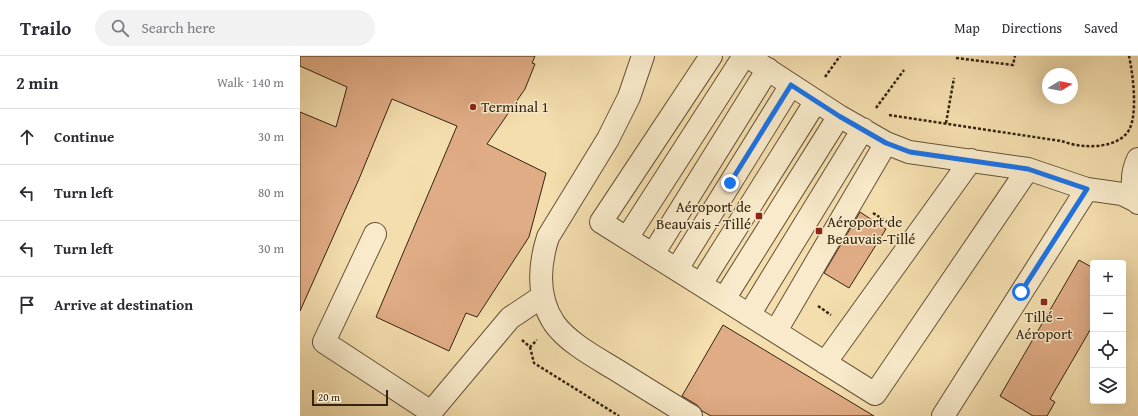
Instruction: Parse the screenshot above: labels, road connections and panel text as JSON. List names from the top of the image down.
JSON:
{
  "places": {
    "other": ["Terminal 1"],
    "transit": ["Aéroport de Beauvais - Tillé", "Aéroport de Beauvais-Tillé", "Tillé – Aéroport"]
  },
  "scale_bar": "20 m",
  "north": "right",
  "page": {
    "header": "Trailo",
    "search": "Search here",
    "nav": ["Map", "Directions", "Saved"],
    "heading": ["2 min", "Walk · 140 m"],
    "list": [
      ["Continue", "30 m"],
      ["Turn left", "80 m"],
      ["Turn left", "30 m"],
      "Arrive at destination"
    ],
    "map_buttons": ["+", "−"],
    "scale": "20 m"
  }
}
